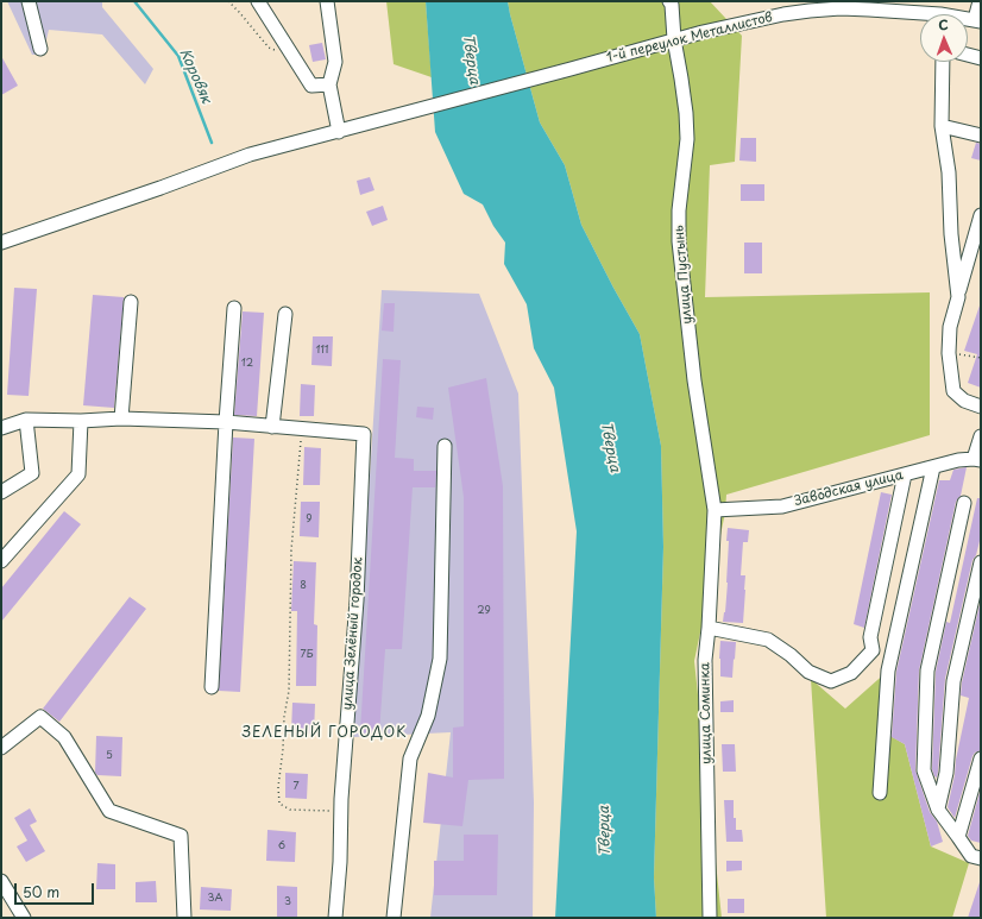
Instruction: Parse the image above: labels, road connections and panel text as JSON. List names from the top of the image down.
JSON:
{
  "streets": {
    "street": [
      "1-й переулок Металлистов",
      "улица Пустынь",
      "Заводская улица",
      "улица Зелёный городок",
      "улица Соминка"
    ]
  },
  "crossings": [
    ["1-й переулок Металлистов", "улица Пустынь"],
    ["улица Пустынь", "Заводская улица"],
    ["улица Пустынь", "улица Соминка"],
    ["Заводская улица", "улица Соминка"]
  ],
  "districts": ["ЗЕЛЕНЫЙ ГОРОДОК"],
  "water": ["Тверца", "Коровяк"],
  "house_numbers": [
    "111",
    "12",
    "9",
    "8",
    "29",
    "7Б",
    "5",
    "7",
    "6",
    "3А",
    "3"
  ],
  "scale_bar": "50 m",
  "north": "top"
}
